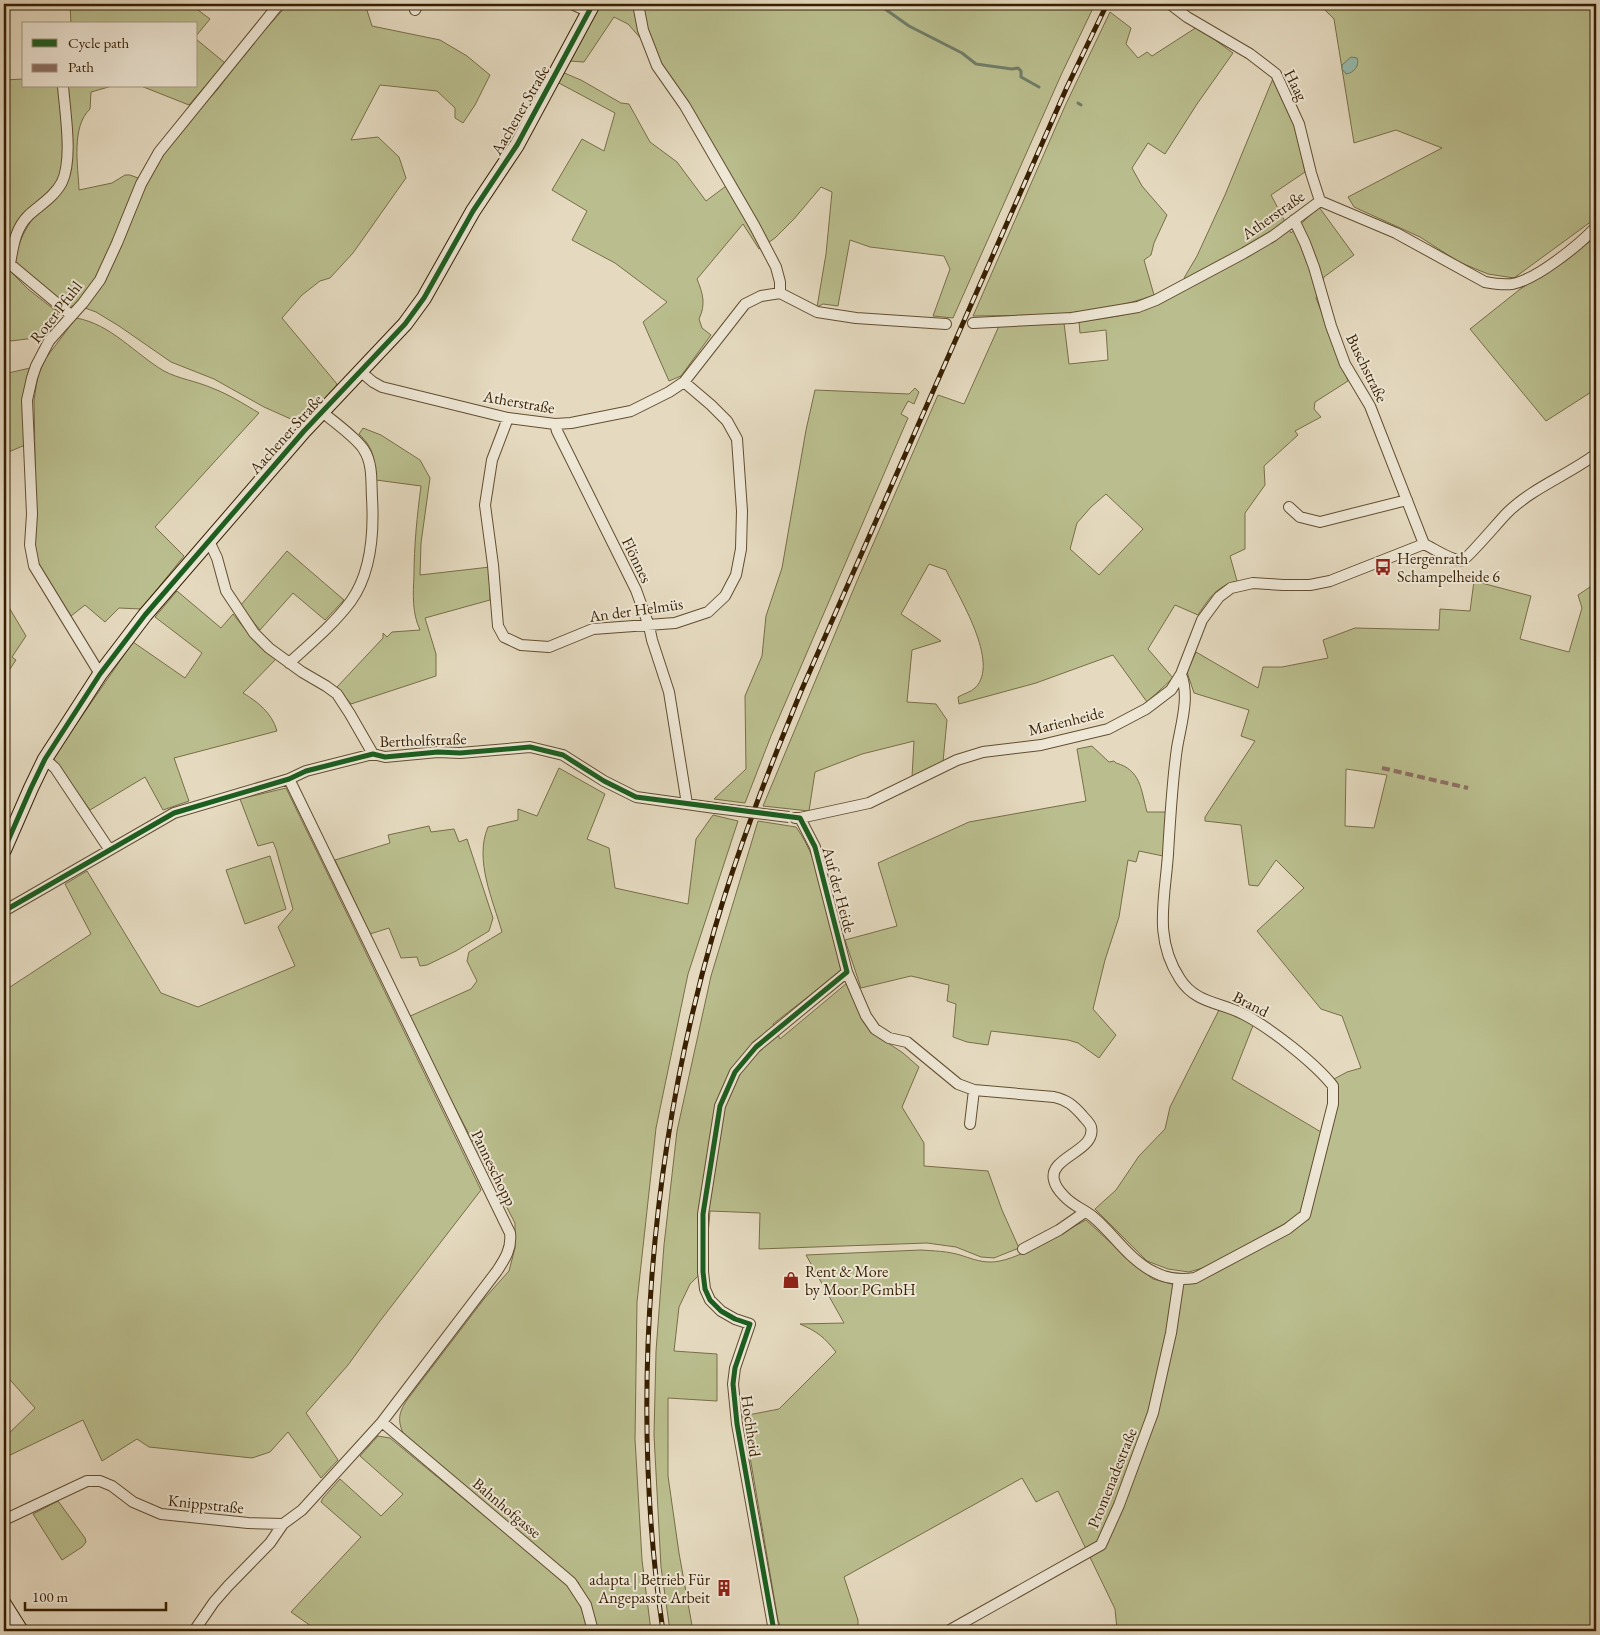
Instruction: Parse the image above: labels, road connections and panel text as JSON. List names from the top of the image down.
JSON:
{
  "streets": {
    "street": [
      "Haag",
      "Aachener Straße",
      "Atherstraße",
      "Roter Pfuhl",
      "Buschstraße",
      "Flönnes",
      "An der Helmüs",
      "Marienheide",
      "Bertholfstraße",
      "Auf der Heide",
      "Brand",
      "Panneschopp",
      "Hochheid",
      "Promenadestraße",
      "Knippstraße",
      "Bahnhofgasse"
    ]
  },
  "crossings": [
    ["Haag", "Atherstraße"],
    ["Aachener Straße", "Atherstraße"],
    ["Aachener Straße", "Roter Pfuhl"],
    ["Atherstraße", "Buschstraße"],
    ["Atherstraße", "Flönnes"],
    ["Atherstraße", "An der Helmüs"],
    ["Buschstraße", "Marienheide"],
    ["Flönnes", "An der Helmüs"],
    ["Flönnes", "Bertholfstraße"],
    ["Marienheide", "Bertholfstraße"],
    ["Marienheide", "Auf der Heide"],
    ["Marienheide", "Brand"],
    ["Bertholfstraße", "Panneschopp"],
    ["Auf der Heide", "Brand"],
    ["Auf der Heide", "Hochheid"],
    ["Auf der Heide", "Promenadestraße"],
    ["Brand", "Promenadestraße"],
    ["Panneschopp", "Knippstraße"],
    ["Panneschopp", "Bahnhofgasse"]
  ],
  "places": {
    "bus stop": ["Hergenrath Schampelheide 6"],
    "shop": ["Rent & More by Moor PGmbH"],
    "building": ["adapta | Betrieb Für Angepasste Arbeit"]
  },
  "legend": ["Cycle path", "Path"],
  "scale_bar": "100 m"
}
